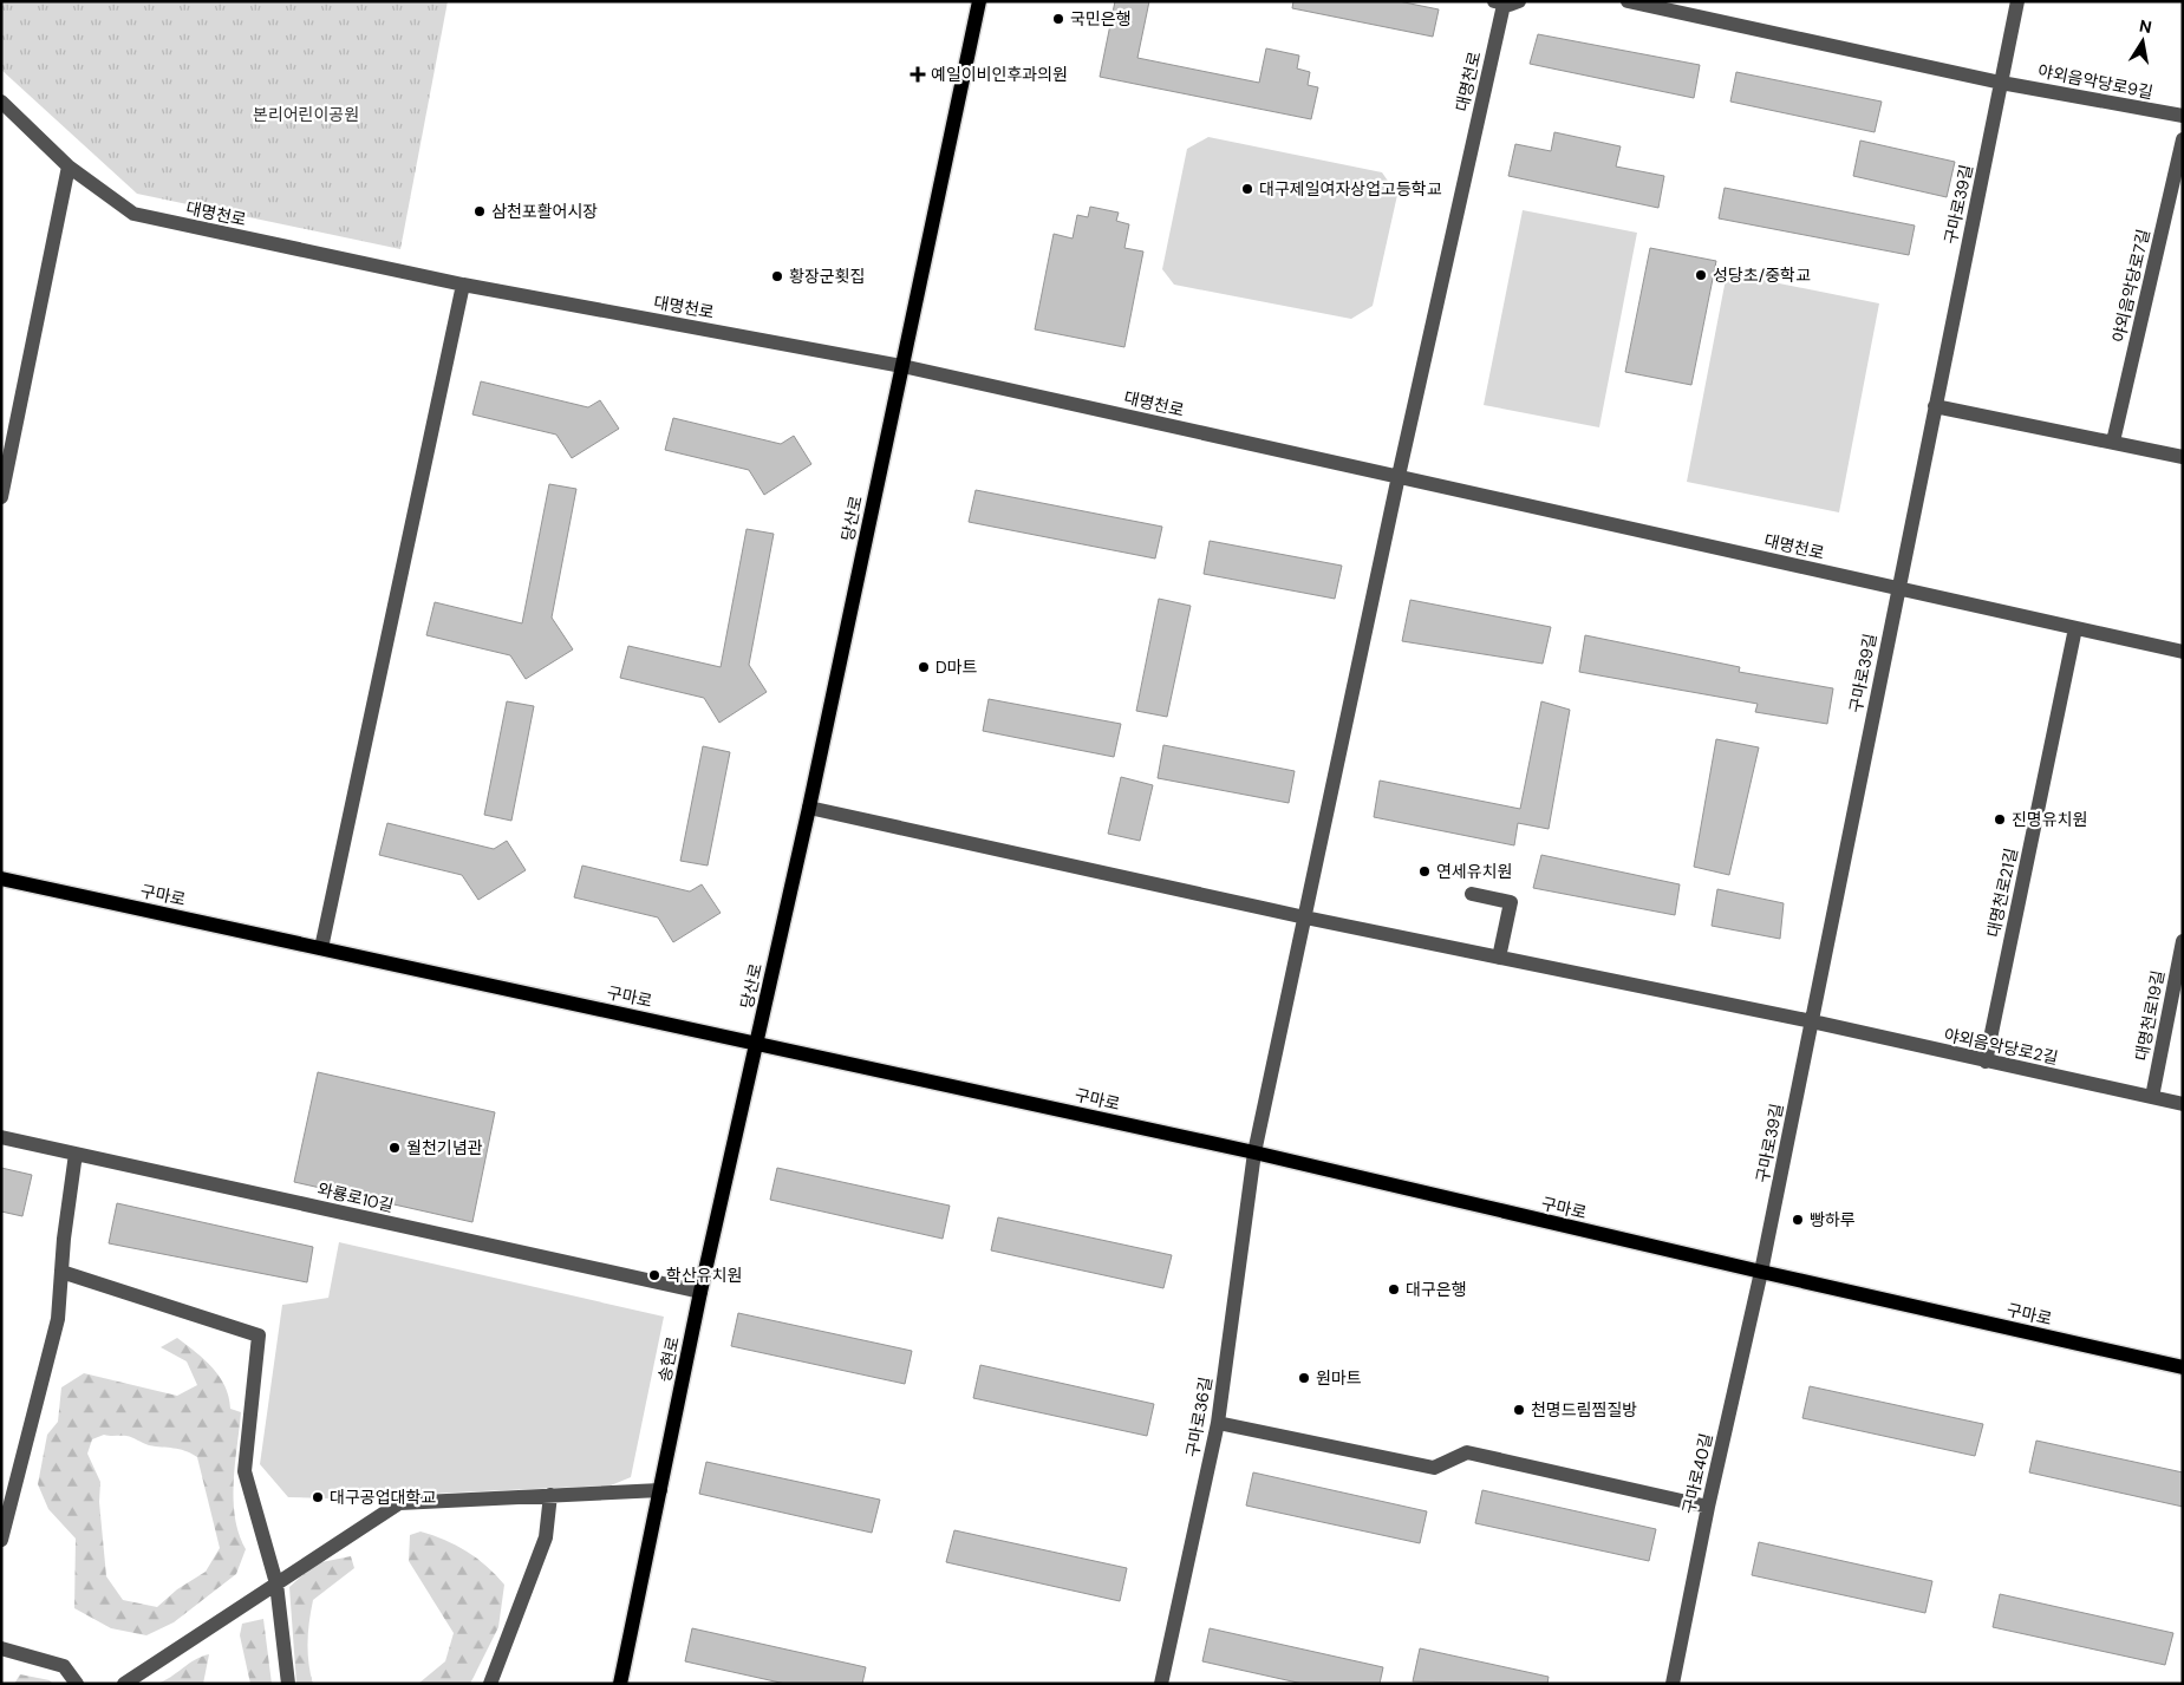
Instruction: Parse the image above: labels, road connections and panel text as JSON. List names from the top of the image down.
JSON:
{
  "streets": {
    "main road": ["당산로", "구마로", "송현로"],
    "street": [
      "대명천로",
      "야외음악당로9길",
      "구마로39길",
      "야외음악당로7길",
      "대명천로21길",
      "대명천로19길",
      "야외음악당로2길",
      "와룡로10길",
      "구마로36길",
      "구마로40길"
    ]
  },
  "crossings": [
    ["대명천로", "구마로39길"],
    ["대명천로", "당산로"],
    ["대명천로", "대명천로21길"],
    ["대명천로", "구마로36길"],
    ["야외음악당로9길", "구마로39길"],
    ["구마로39길", "구마로"],
    ["구마로39길", "야외음악당로2길"],
    ["구마로39길", "구마로40길"],
    ["당산로", "구마로"],
    ["당산로", "야외음악당로2길"],
    ["당산로", "송현로"],
    ["대명천로21길", "야외음악당로2길"],
    ["구마로", "송현로"],
    ["구마로", "구마로36길"],
    ["구마로", "구마로40길"],
    ["대명천로19길", "야외음악당로2길"],
    ["야외음악당로2길", "구마로36길"],
    ["와룡로10길", "송현로"]
  ],
  "parks": ["본리어린이공원"],
  "places": {
    "other": [
      "국민은행",
      "대구제일여자상업고등학교",
      "삼천포활어시장",
      "성당초/중학교",
      "황장군횟집",
      "D마트",
      "진명유치원",
      "연세유치원",
      "월천기념관",
      "빵하루",
      "학산유치원",
      "대구은행",
      "원마트",
      "천명드림찜질방",
      "대구공업대학교"
    ],
    "health": ["예일이비인후과의원"]
  },
  "north": "top"
}
